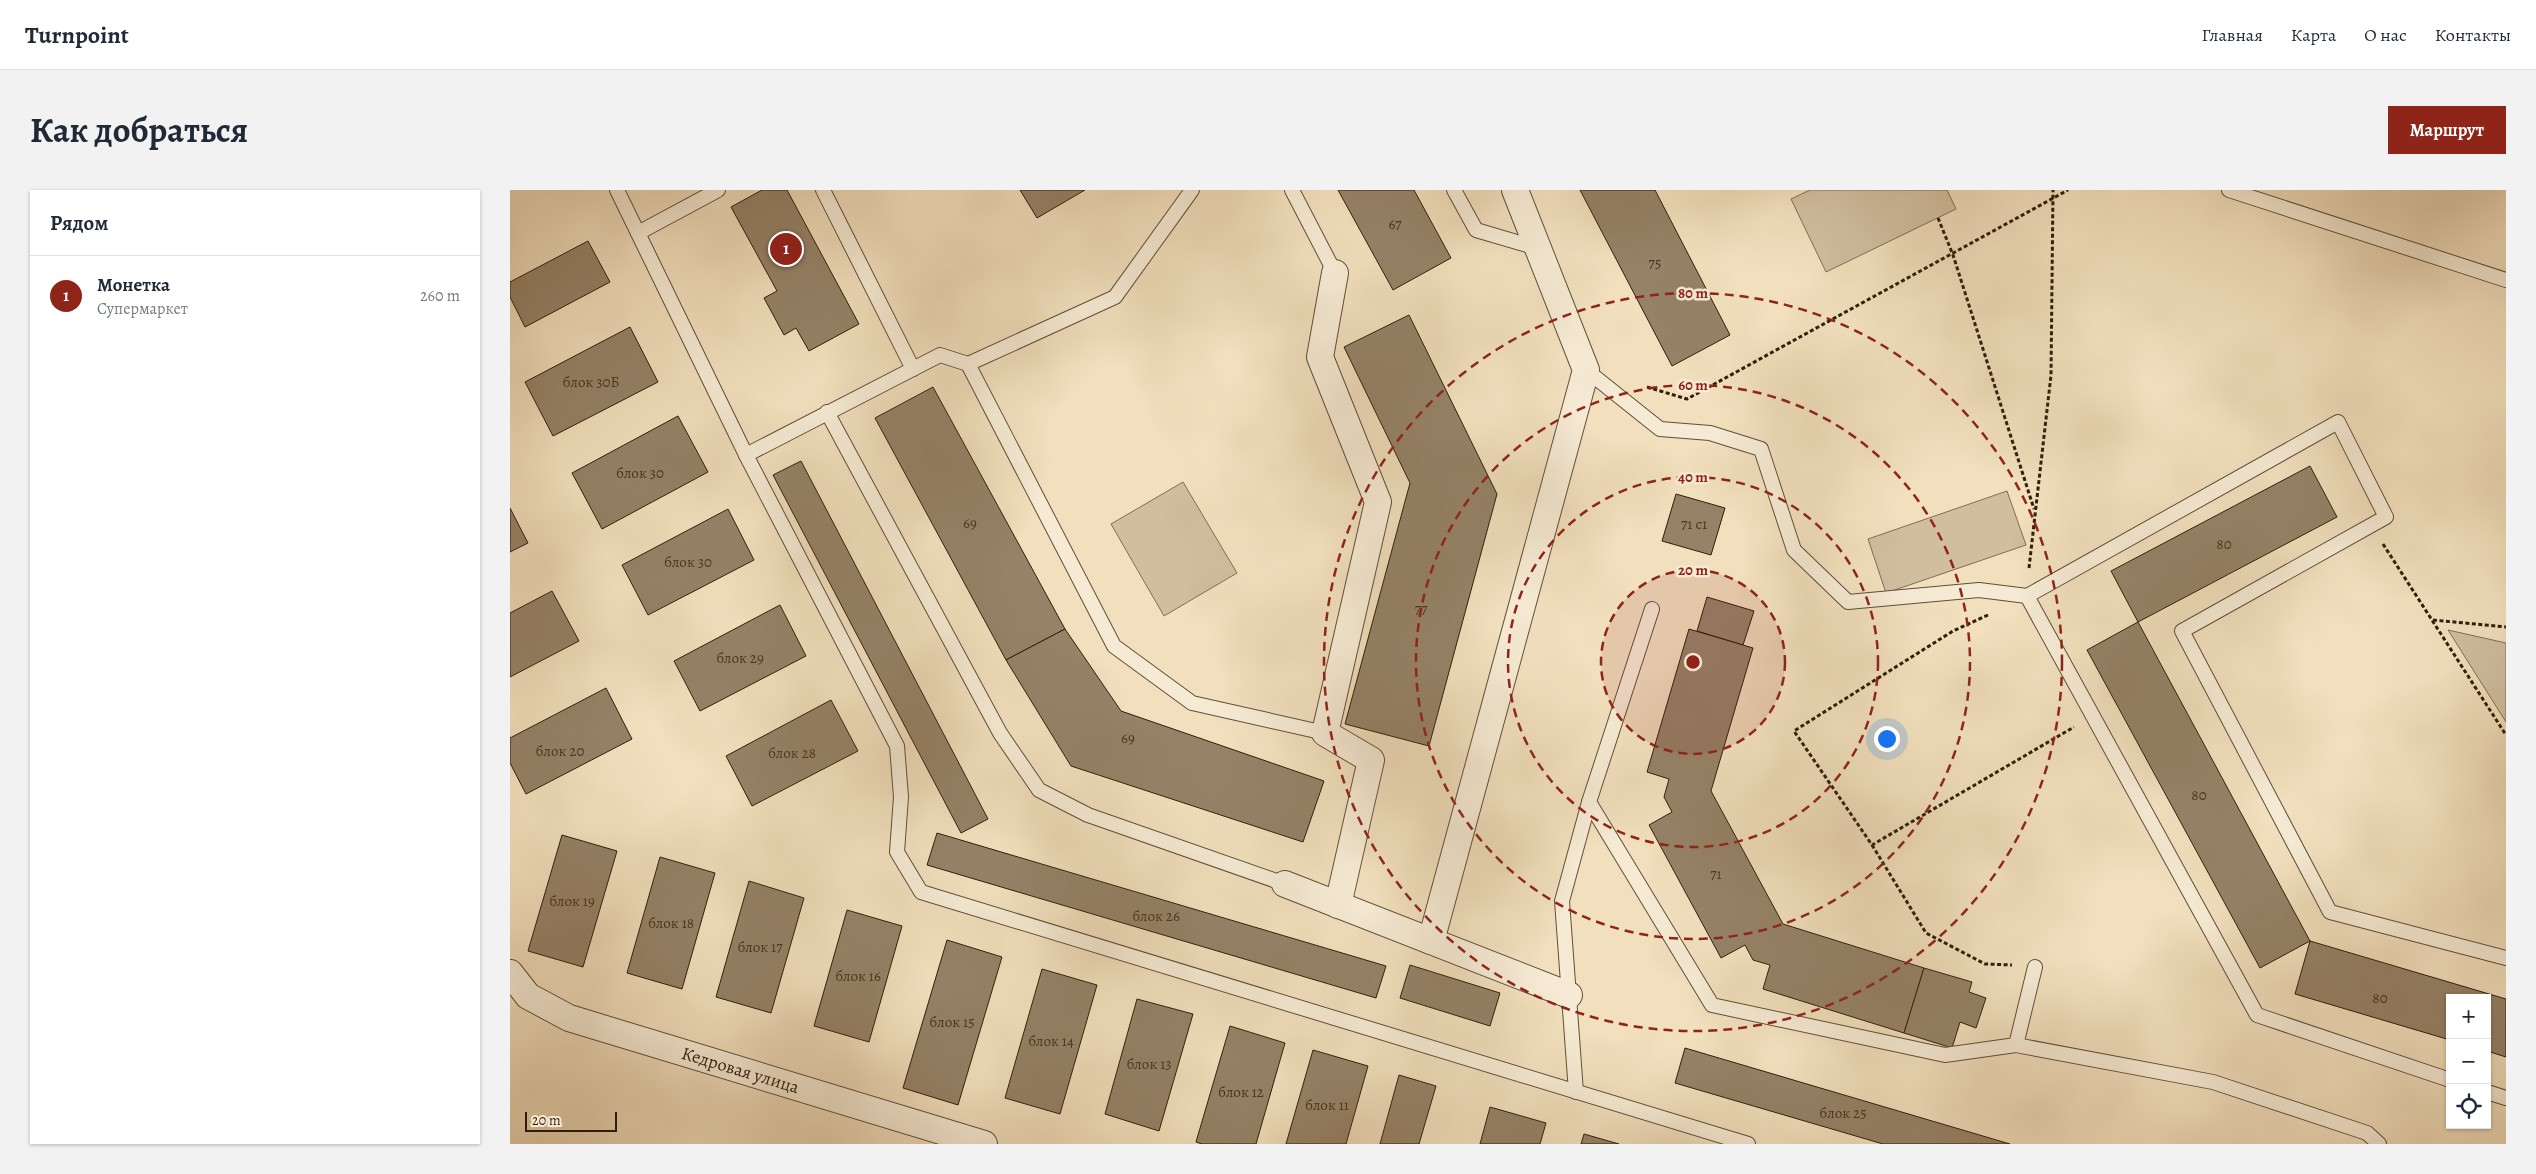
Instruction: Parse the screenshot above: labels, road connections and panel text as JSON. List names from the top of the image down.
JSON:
{
  "streets": {
    "street": ["Кедровая улица"]
  },
  "house_numbers": [
    "67",
    "75",
    "блок 30Б",
    "блок 30",
    "69",
    "71 с1",
    "80",
    "блок 30",
    "77",
    "блок 29",
    "69",
    "блок 20",
    "блок 28",
    "80",
    "71",
    "блок 19",
    "блок 26",
    "блок 18",
    "блок 17",
    "блок 16",
    "80",
    "блок 15",
    "блок 14",
    "блок 13",
    "блок 12",
    "блок 11",
    "блок 25"
  ],
  "scale_bar": "20 m",
  "page": {
    "header": "Turnpoint",
    "nav": [
      "Главная",
      "Карта",
      "О нас",
      "Контакты"
    ],
    "title": "Как добраться",
    "buttons": "Маршрут",
    "heading": "Рядом",
    "pins": "1",
    "list": [
      {
        "mark": "1",
        "name": "Монетка",
        "note": "Супермаркет",
        "value": "260 m"
      }
    ],
    "map_buttons": ["+", "−"],
    "scale": "20 m"
  },
  "rings": [
    "80 m",
    "60 m",
    "40 m",
    "20 m"
  ]
}
